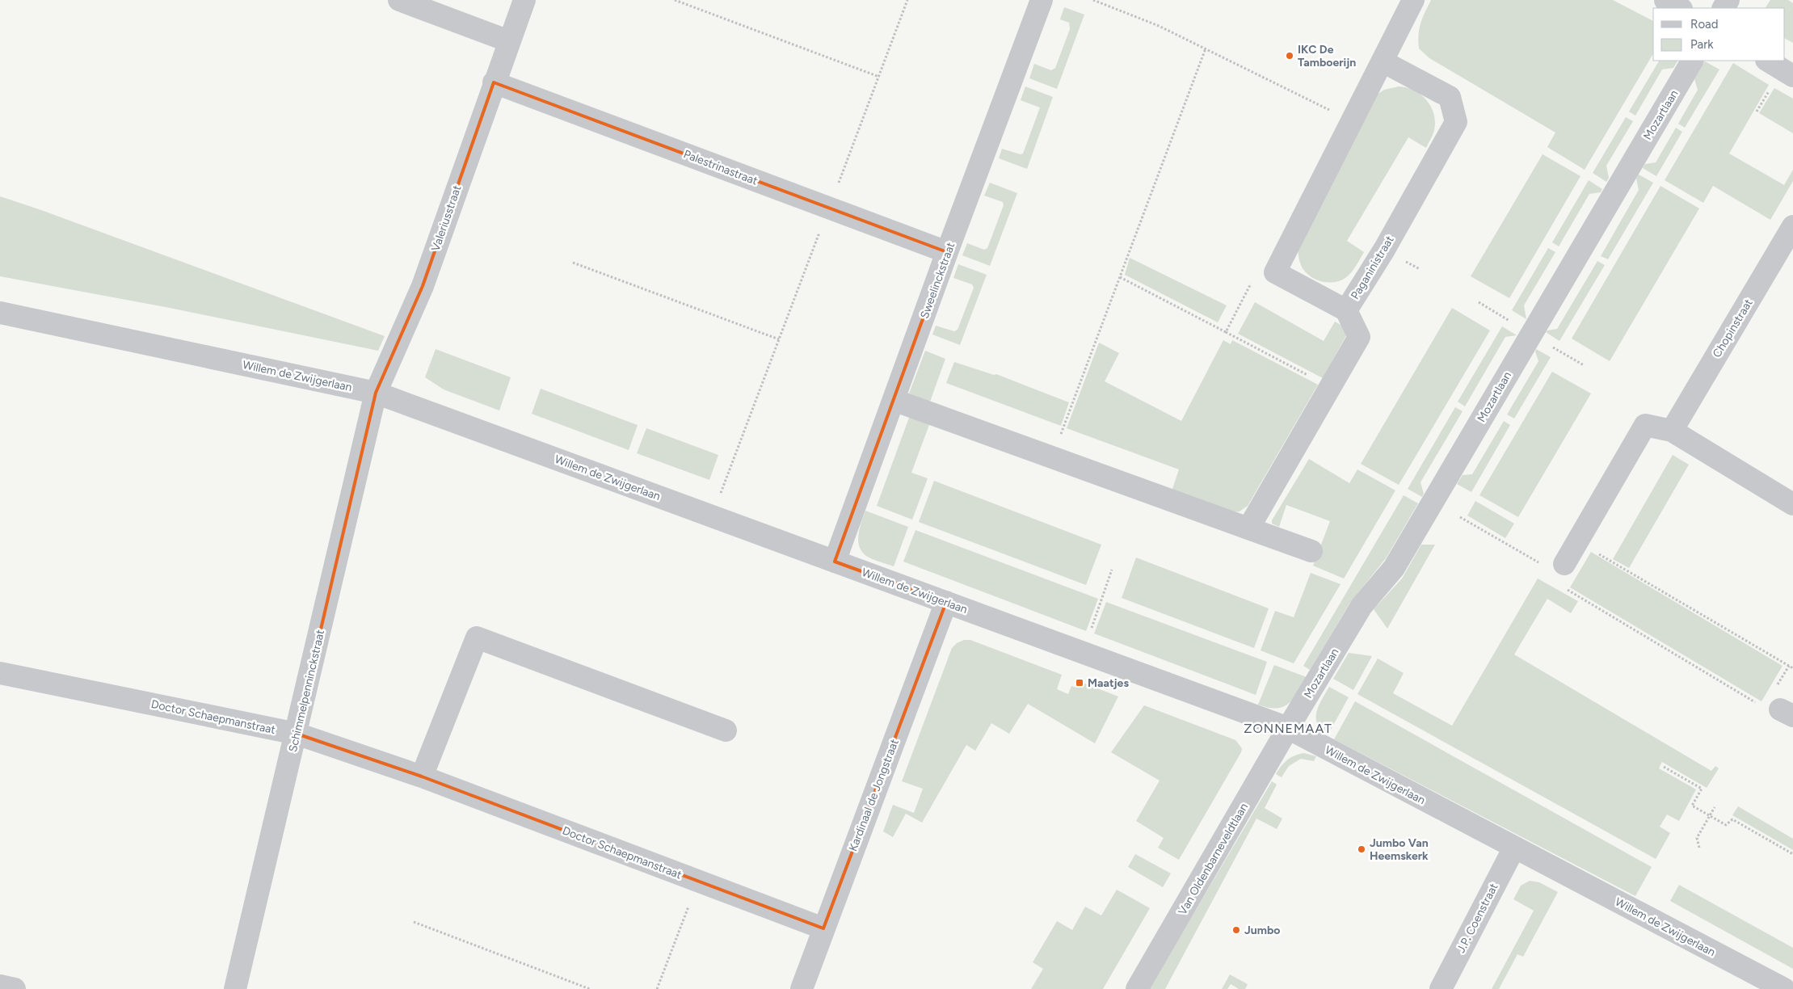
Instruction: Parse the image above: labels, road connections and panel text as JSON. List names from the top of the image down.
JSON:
{
  "streets": {
    "street": [
      "Mozartlaan",
      "Palestrinastraat",
      "Valeriusstraat",
      "Paganinistraat",
      "Sweelinckstraat",
      "Chopinstraat",
      "Willem de Zwijgerlaan",
      "Schimmelpenninckstraat",
      "Doctor Schaepmanstraat",
      "Kardinaal de Jongstraat",
      "Van Oldenbarneveldtlaan",
      "J.P. Coenstraat"
    ]
  },
  "crossings": [
    ["Mozartlaan", "Willem de Zwijgerlaan"],
    ["Mozartlaan", "Van Oldenbarneveldtlaan"],
    ["Palestrinastraat", "Valeriusstraat"],
    ["Palestrinastraat", "Sweelinckstraat"],
    ["Valeriusstraat", "Willem de Zwijgerlaan"],
    ["Valeriusstraat", "Schimmelpenninckstraat"],
    ["Sweelinckstraat", "Willem de Zwijgerlaan"],
    ["Willem de Zwijgerlaan", "Schimmelpenninckstraat"],
    ["Willem de Zwijgerlaan", "Kardinaal de Jongstraat"],
    ["Willem de Zwijgerlaan", "Van Oldenbarneveldtlaan"],
    ["Willem de Zwijgerlaan", "J.P. Coenstraat"],
    ["Schimmelpenninckstraat", "Doctor Schaepmanstraat"],
    ["Doctor Schaepmanstraat", "Kardinaal de Jongstraat"]
  ],
  "districts": ["ZONNEMAAT"],
  "places": {
    "other": ["IKC De Tamboerijn", "Jumbo Van Heemskerk", "Jumbo"],
    "transit": ["Maatjes"]
  },
  "legend": ["Road", "Park"]
}
